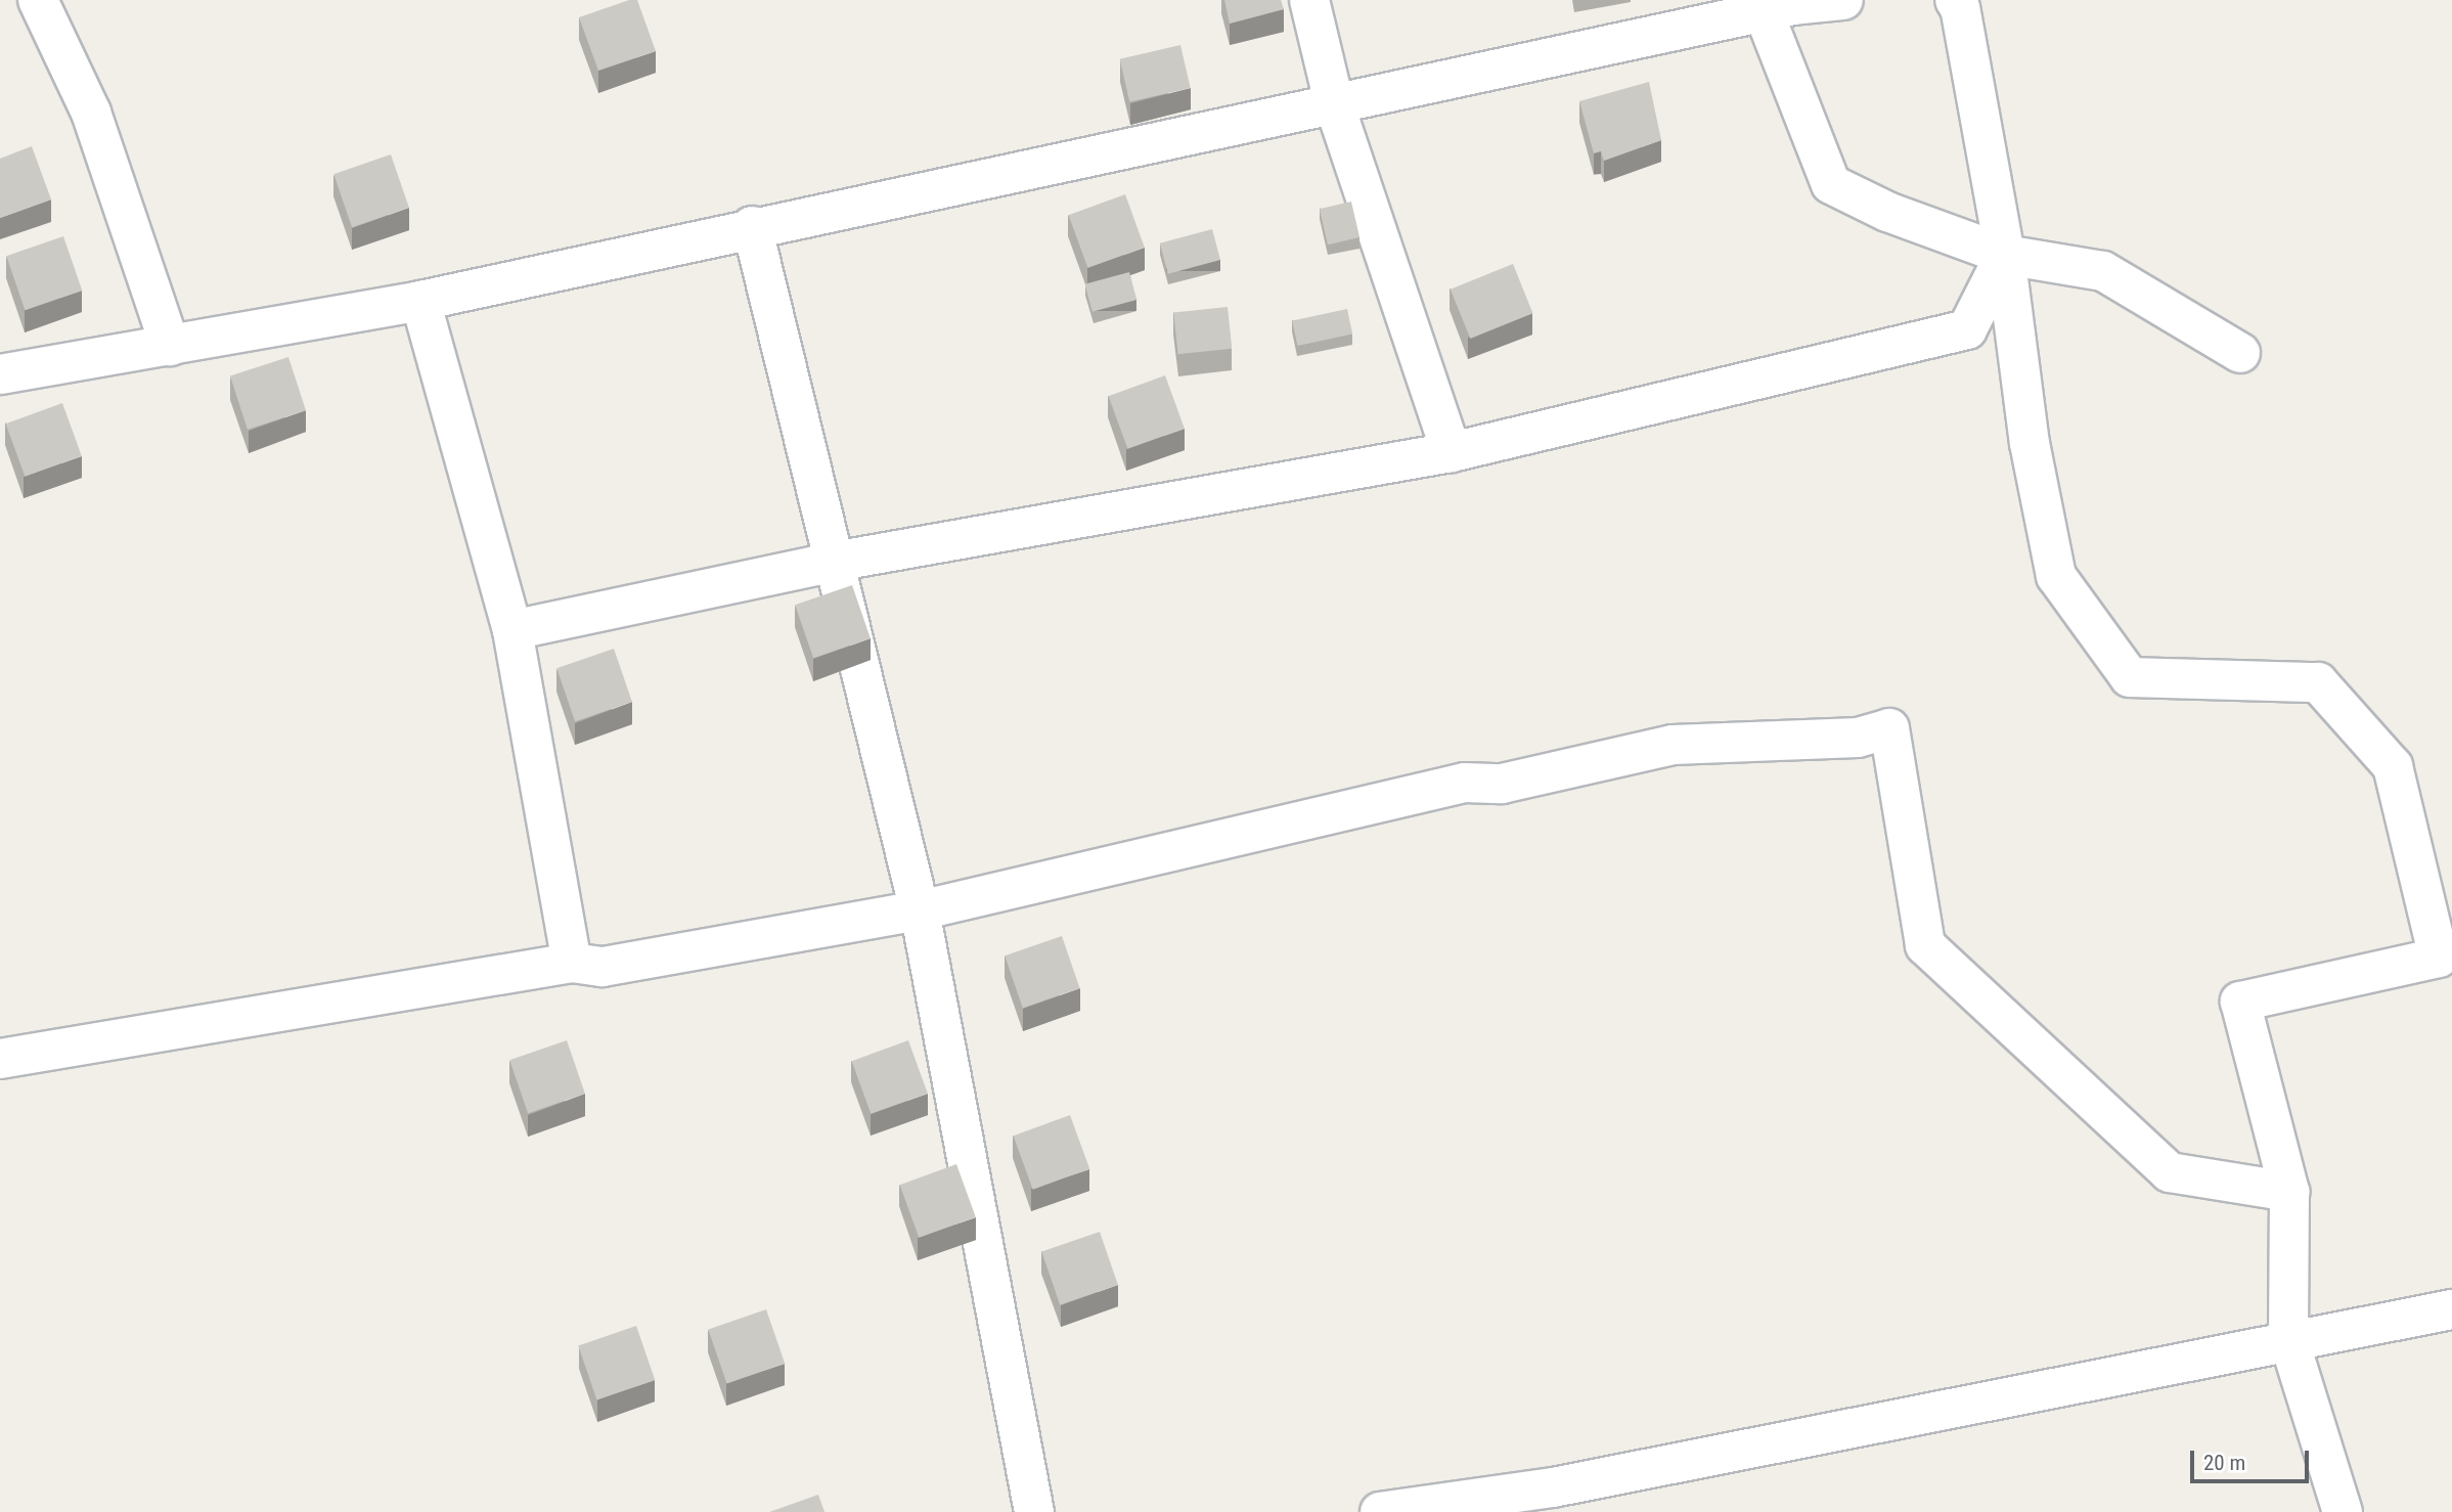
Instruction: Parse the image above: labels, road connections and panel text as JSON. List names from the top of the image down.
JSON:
{
  "scale_bar": "20 m"
}
